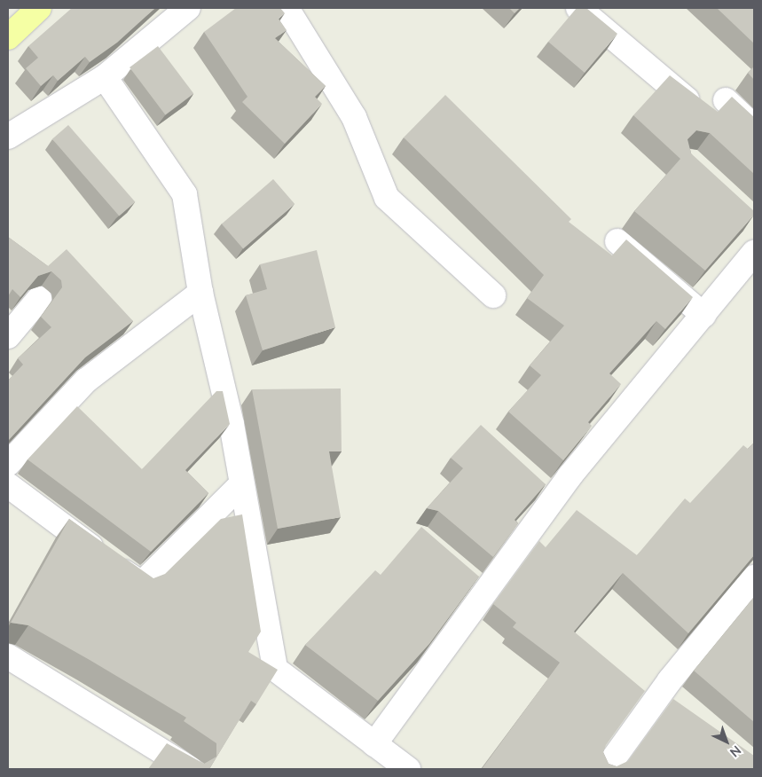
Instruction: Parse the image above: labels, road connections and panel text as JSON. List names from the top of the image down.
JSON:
{
  "north": "bottom right"
}
